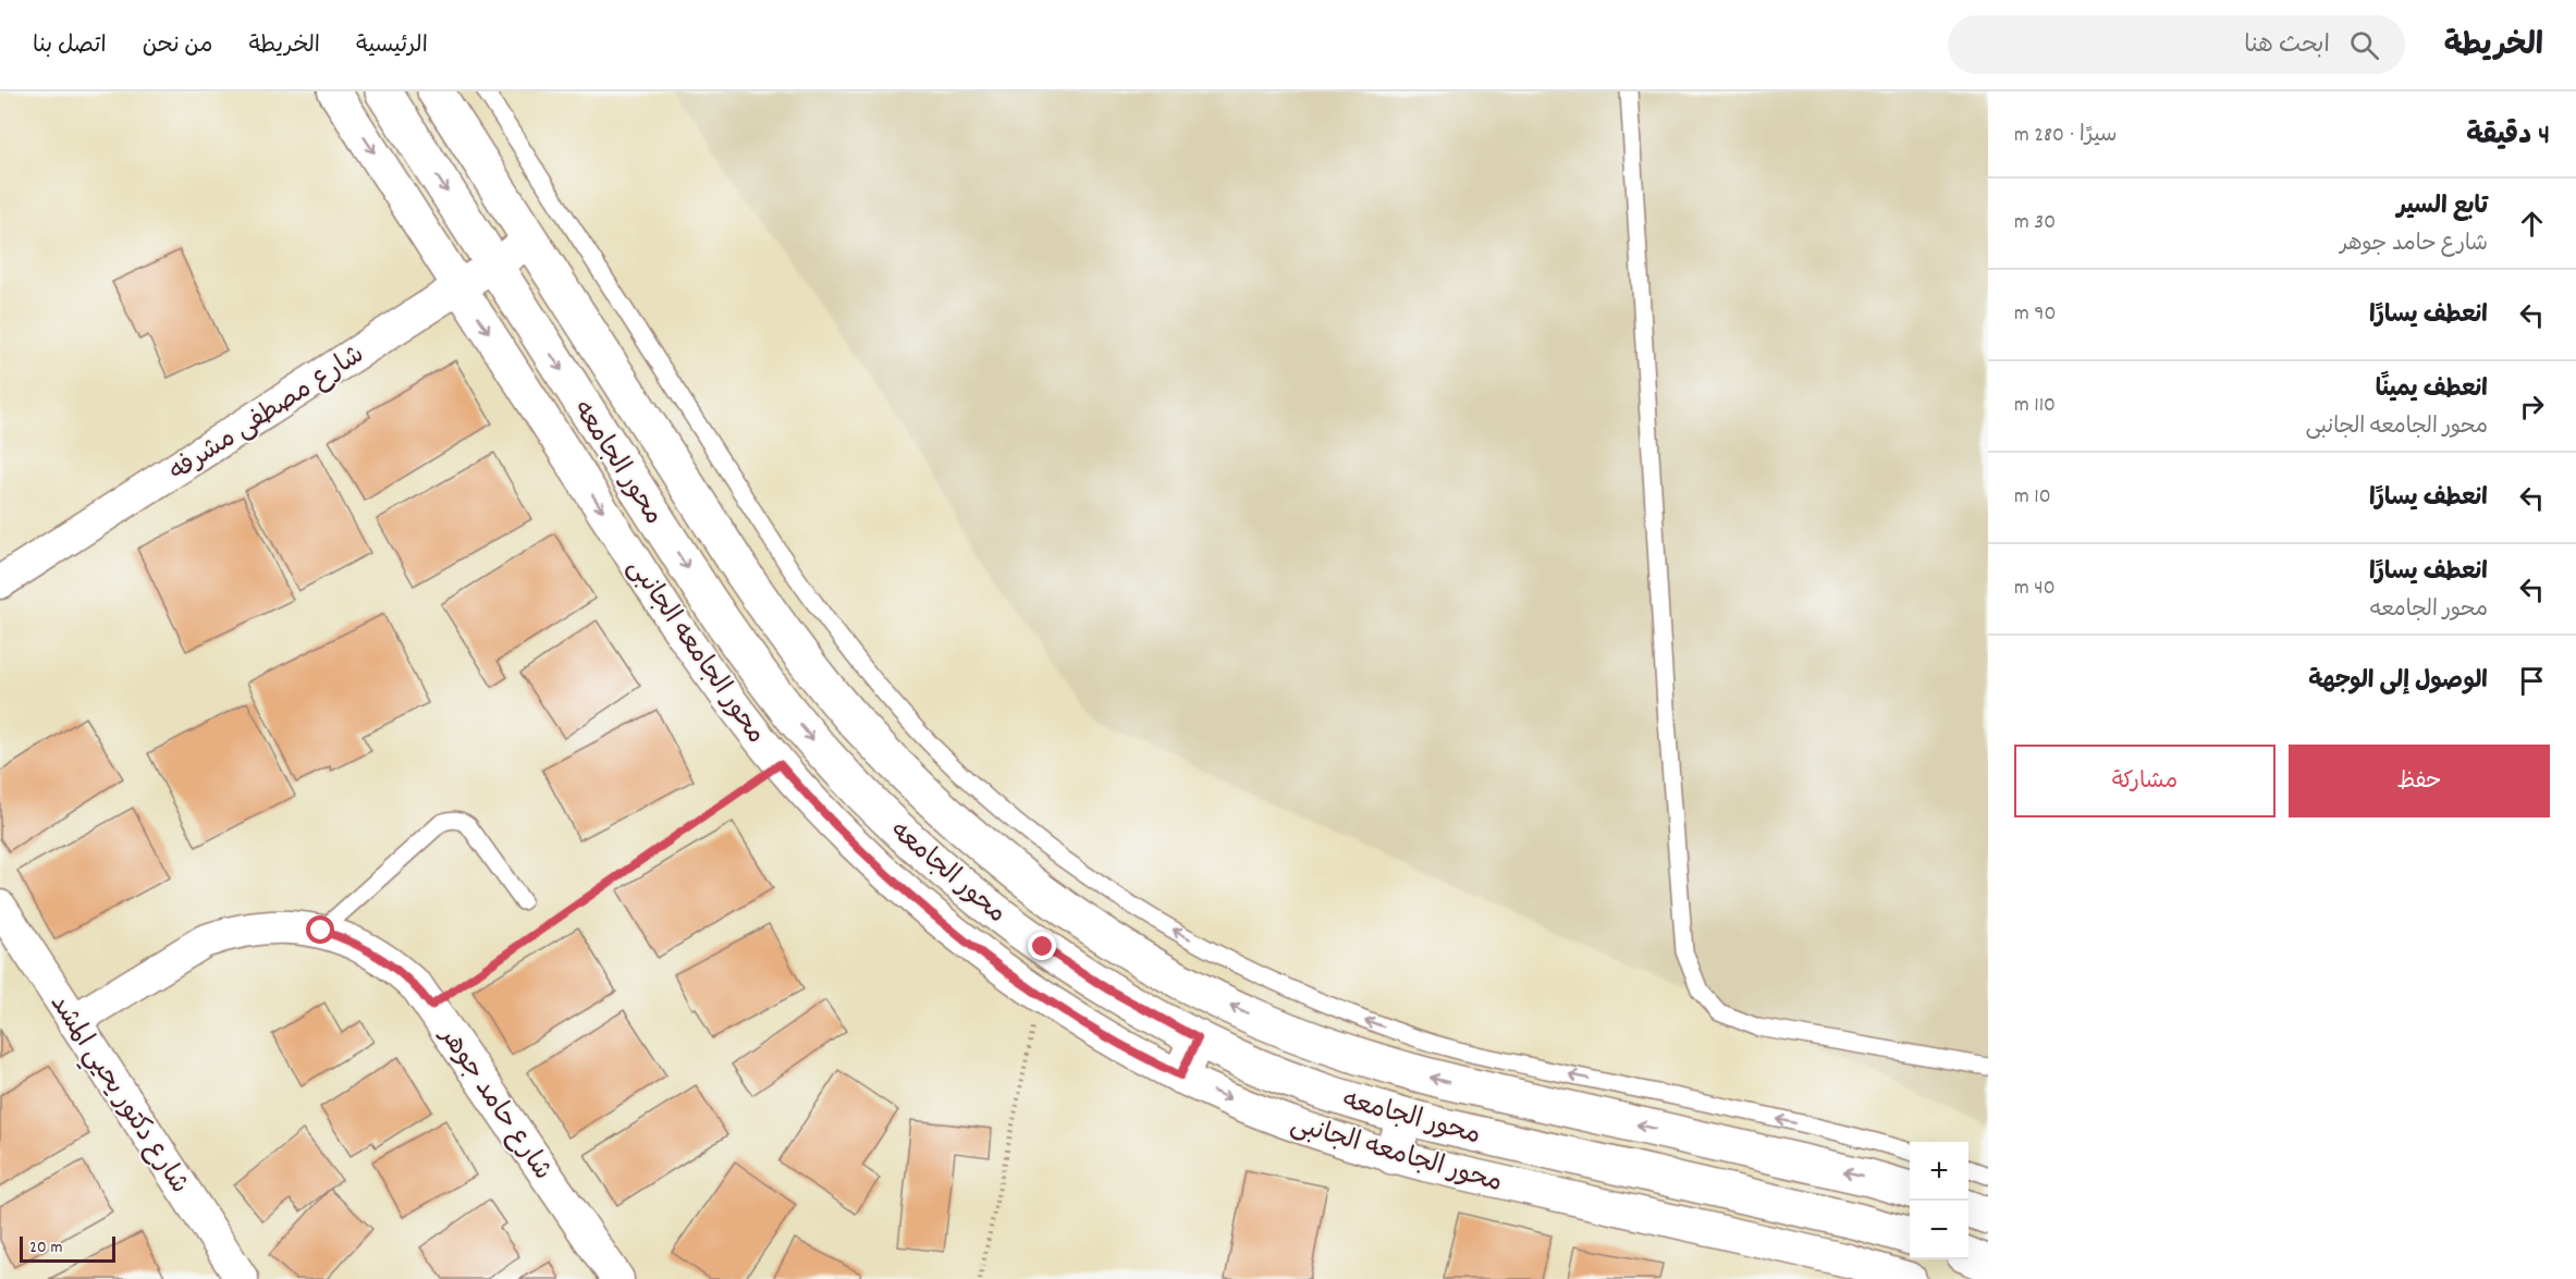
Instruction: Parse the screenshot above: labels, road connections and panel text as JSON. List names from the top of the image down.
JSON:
{
  "streets": {
    "street": [
      "شارع مصطفى مشرفه",
      "محور الجامعه",
      "محور الجامعه الجانبى",
      "شارع دكتور يحيي المشد",
      "شارع حامد جوهر"
    ]
  },
  "crossings": [
    ["شارع مصطفى مشرفه", "محور الجامعه"],
    ["شارع مصطفى مشرفه", "محور الجامعه الجانبى"],
    ["شارع دكتور يحيي المشد", "شارع حامد جوهر"]
  ],
  "one_way": ["محور الجامعه الجانبى"],
  "scale_bar": "20 m",
  "page": {
    "header": "الخريطة",
    "search": "ابحث هنا",
    "nav": [
      "الرئيسية",
      "الخريطة",
      "من نحن",
      "اتصل بنا"
    ],
    "heading": ["4 دقيقة", "سيرًا · 280 m"],
    "list": [
      ["تابع السير", "شارع حامد جوهر", "30 m"],
      ["انعطف يسارًا", "90 m"],
      ["انعطف يمينًا", "محور الجامعه الجانبى", "110 m"],
      ["انعطف يسارًا", "10 m"],
      ["انعطف يسارًا", "محور الجامعه", "40 m"],
      "الوصول إلى الوجهة"
    ],
    "buttons": ["حفظ", "مشاركة"],
    "map_buttons": ["+", "−"],
    "scale": "20 m"
  }
}
